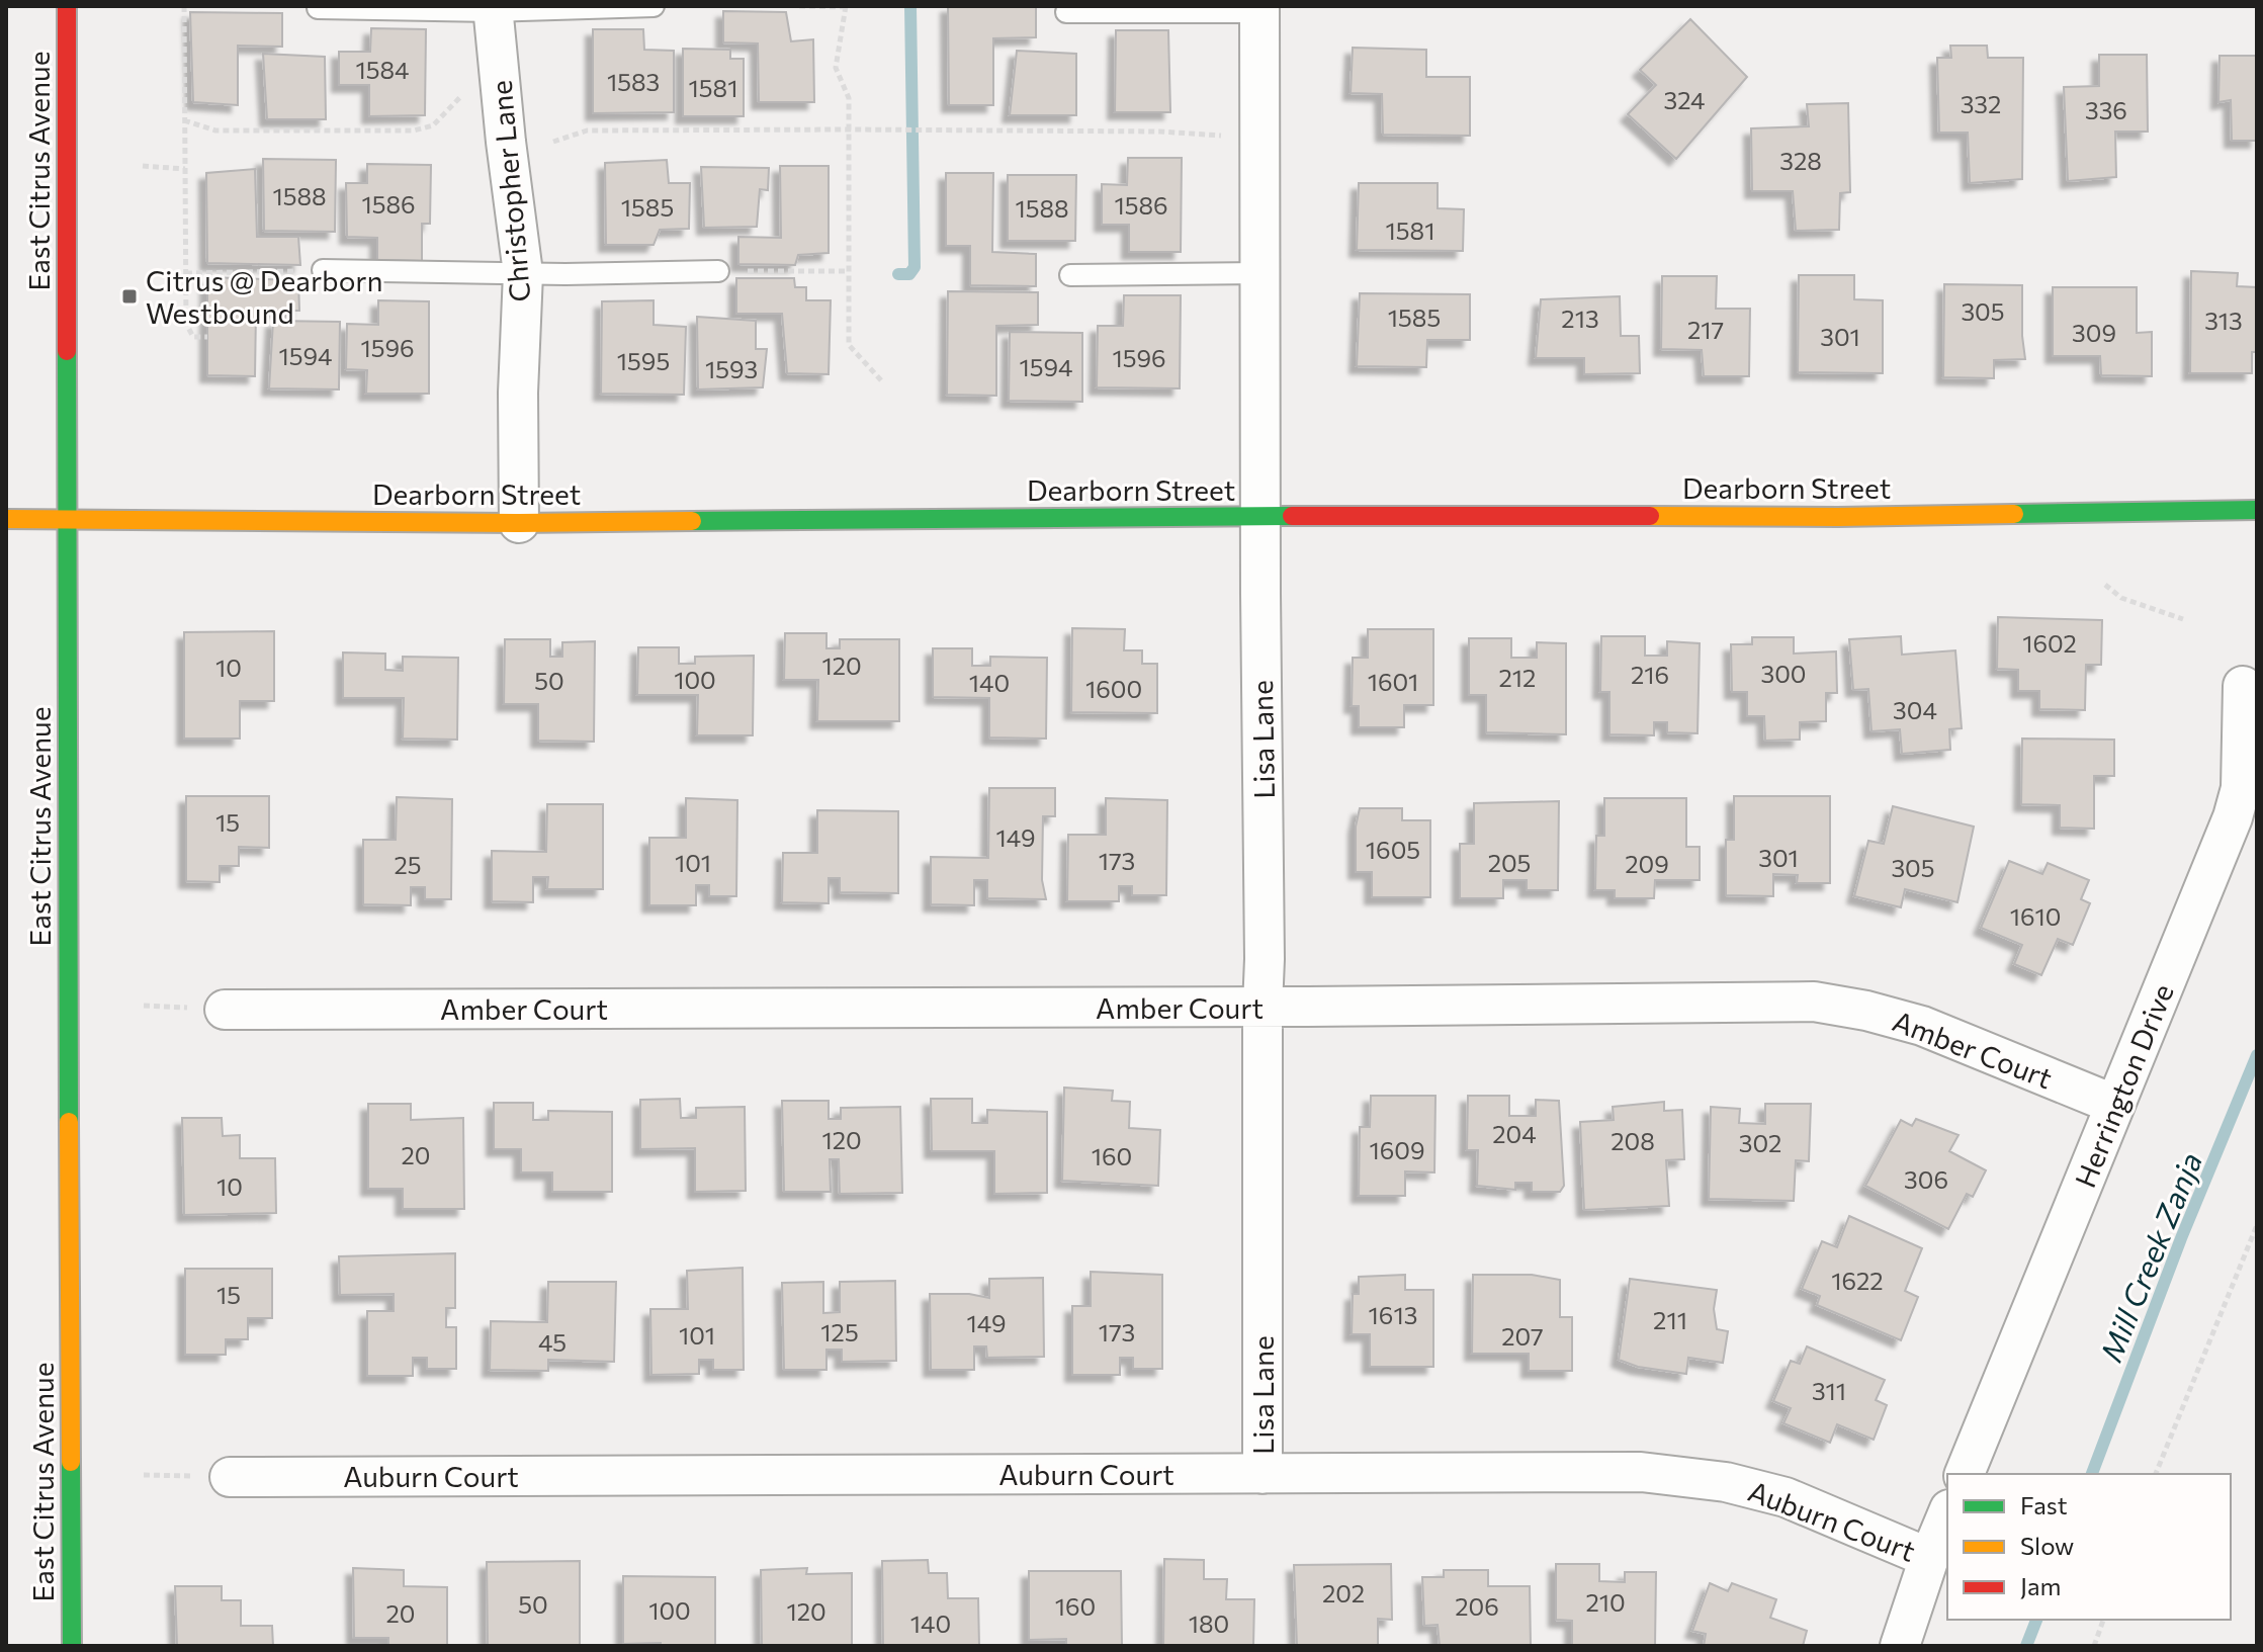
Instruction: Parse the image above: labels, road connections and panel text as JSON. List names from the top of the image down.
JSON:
{
  "streets": {
    "street": [
      "East Citrus Avenue",
      "Christopher Lane",
      "Dearborn Street",
      "Lisa Lane",
      "Amber Court",
      "Herrington Drive",
      "Auburn Court"
    ]
  },
  "crossings": [
    ["East Citrus Avenue", "Dearborn Street"],
    ["Christopher Lane", "Dearborn Street"],
    ["Dearborn Street", "Lisa Lane"],
    ["Lisa Lane", "Amber Court"],
    ["Lisa Lane", "Auburn Court"],
    ["Amber Court", "Herrington Drive"]
  ],
  "water": ["Mill Creek Zanja"],
  "places": {
    "transit": ["Citrus @ Dearborn Westbound"]
  },
  "house_numbers": [
    "1584",
    "1583",
    "1581",
    "324",
    "332",
    "336",
    "328",
    "1588",
    "1586",
    "1586",
    "1585",
    "1588",
    "1581",
    "305",
    "1585",
    "213",
    "313",
    "217",
    "309",
    "301",
    "1596",
    "1594",
    "1596",
    "1595",
    "1594",
    "1593",
    "1602",
    "120",
    "10",
    "300",
    "216",
    "212",
    "100",
    "50",
    "1601",
    "140",
    "1600",
    "304",
    "15",
    "149",
    "1605",
    "301",
    "173",
    "101",
    "205",
    "209",
    "25",
    "305",
    "1610",
    "204",
    "120",
    "208",
    "302",
    "1609",
    "20",
    "160",
    "306",
    "10",
    "1622",
    "15",
    "1613",
    "211",
    "149",
    "125",
    "173",
    "101",
    "207",
    "45",
    "311",
    "202",
    "210",
    "50",
    "160",
    "206",
    "100",
    "120",
    "20",
    "140",
    "180"
  ],
  "legend": ["Fast", "Slow", "Jam"]
}
